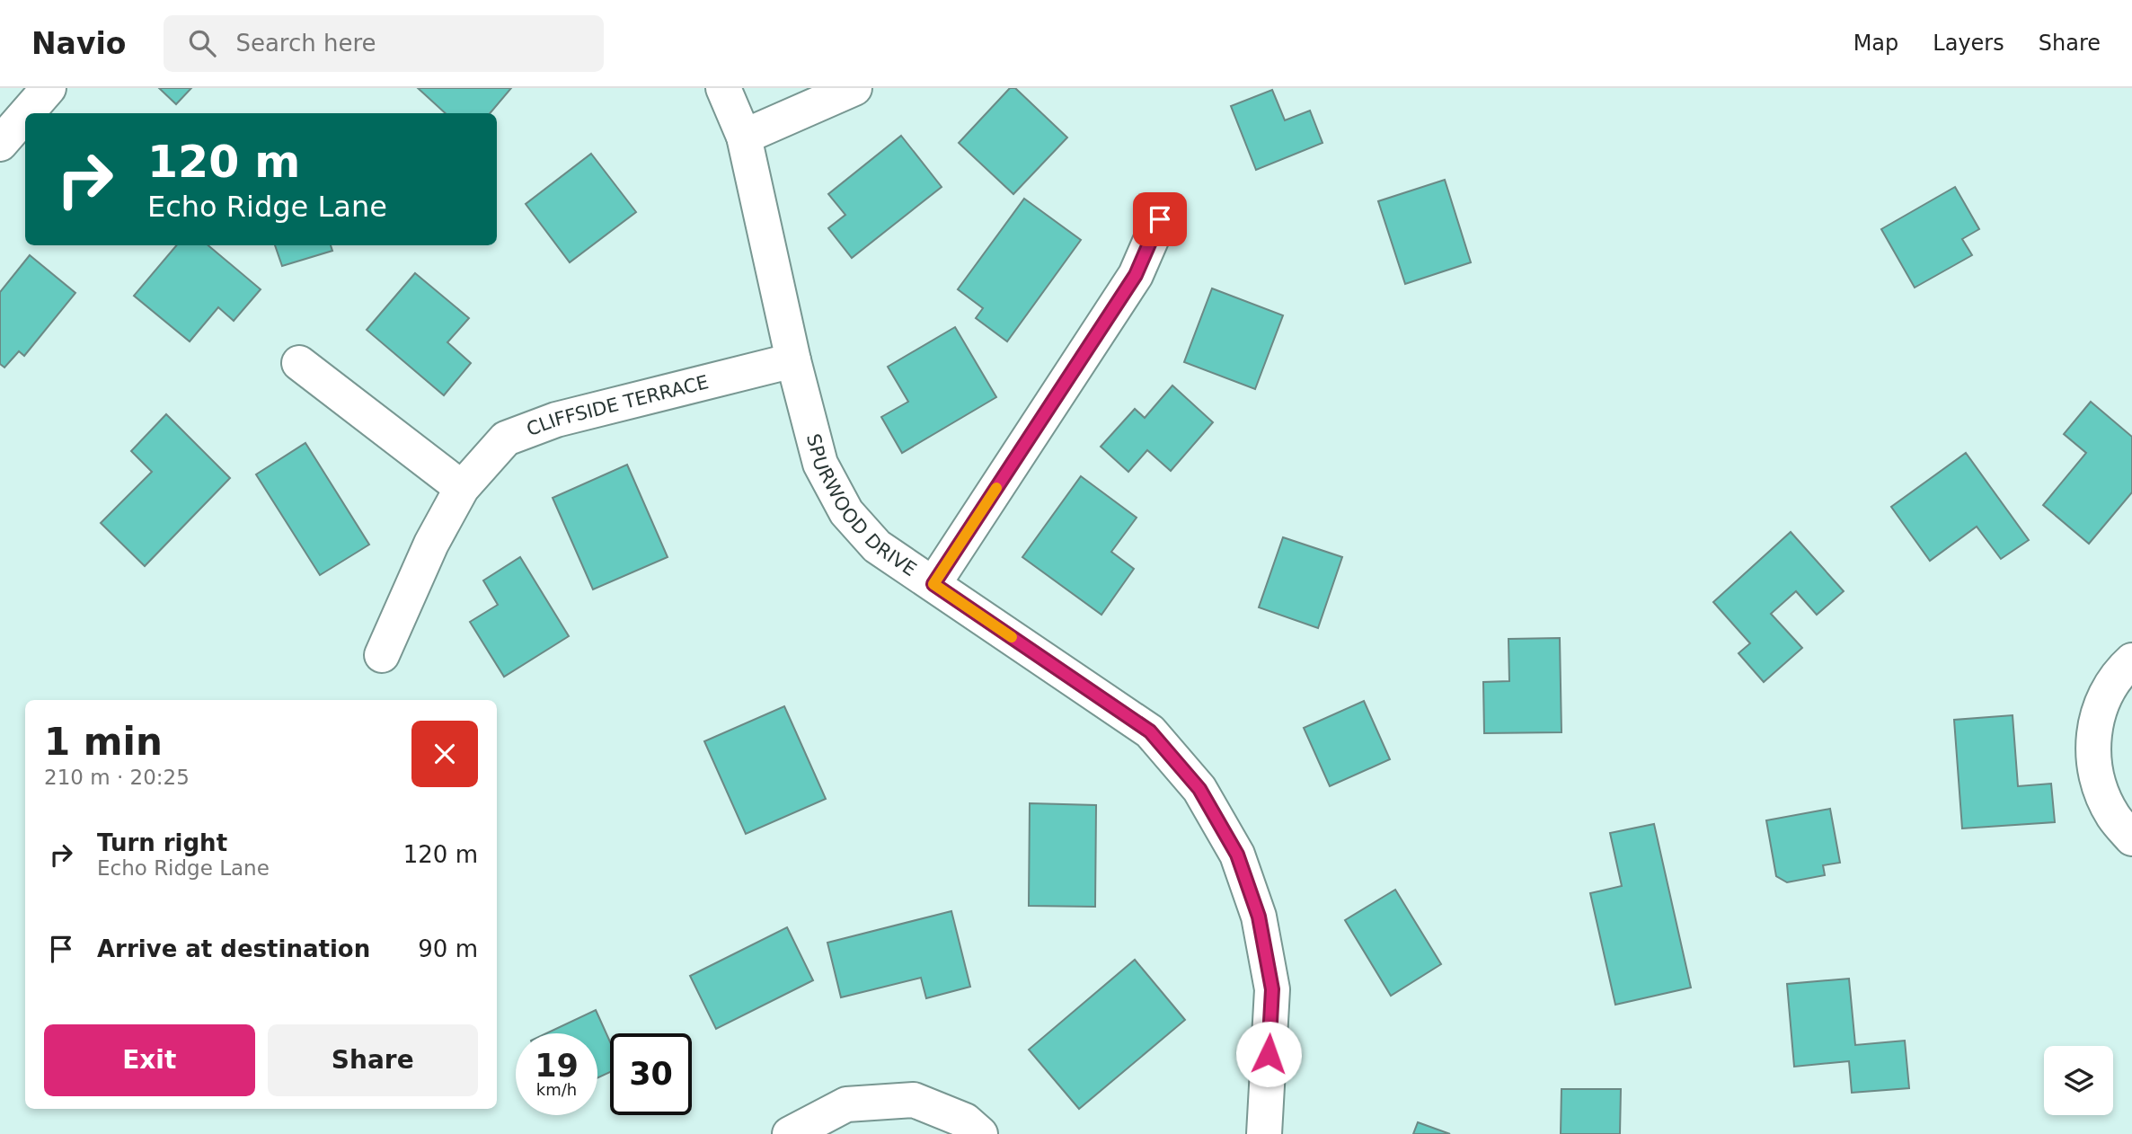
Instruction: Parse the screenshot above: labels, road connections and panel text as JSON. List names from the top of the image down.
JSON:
{
  "streets": {
    "street": ["CLIFFSIDE TERRACE", "SPURWOOD DRIVE"]
  },
  "crossings": [
    ["CLIFFSIDE TERRACE", "SPURWOOD DRIVE"]
  ],
  "page": {
    "header": "Navio",
    "search": "Search here",
    "nav": ["Map", "Layers", "Share"],
    "turn": ["120 m", "Echo Ridge Lane"],
    "heading": ["1 min", "210 m · 20:25"],
    "list": [
      {
        "name": "Turn right",
        "note": "Echo Ridge Lane",
        "value": "120 m"
      },
      {
        "name": "Arrive at destination",
        "value": "90 m"
      }
    ],
    "buttons": ["Exit", "Share"],
    "speed": "19 km/h",
    "limit": "30"
  }
}
